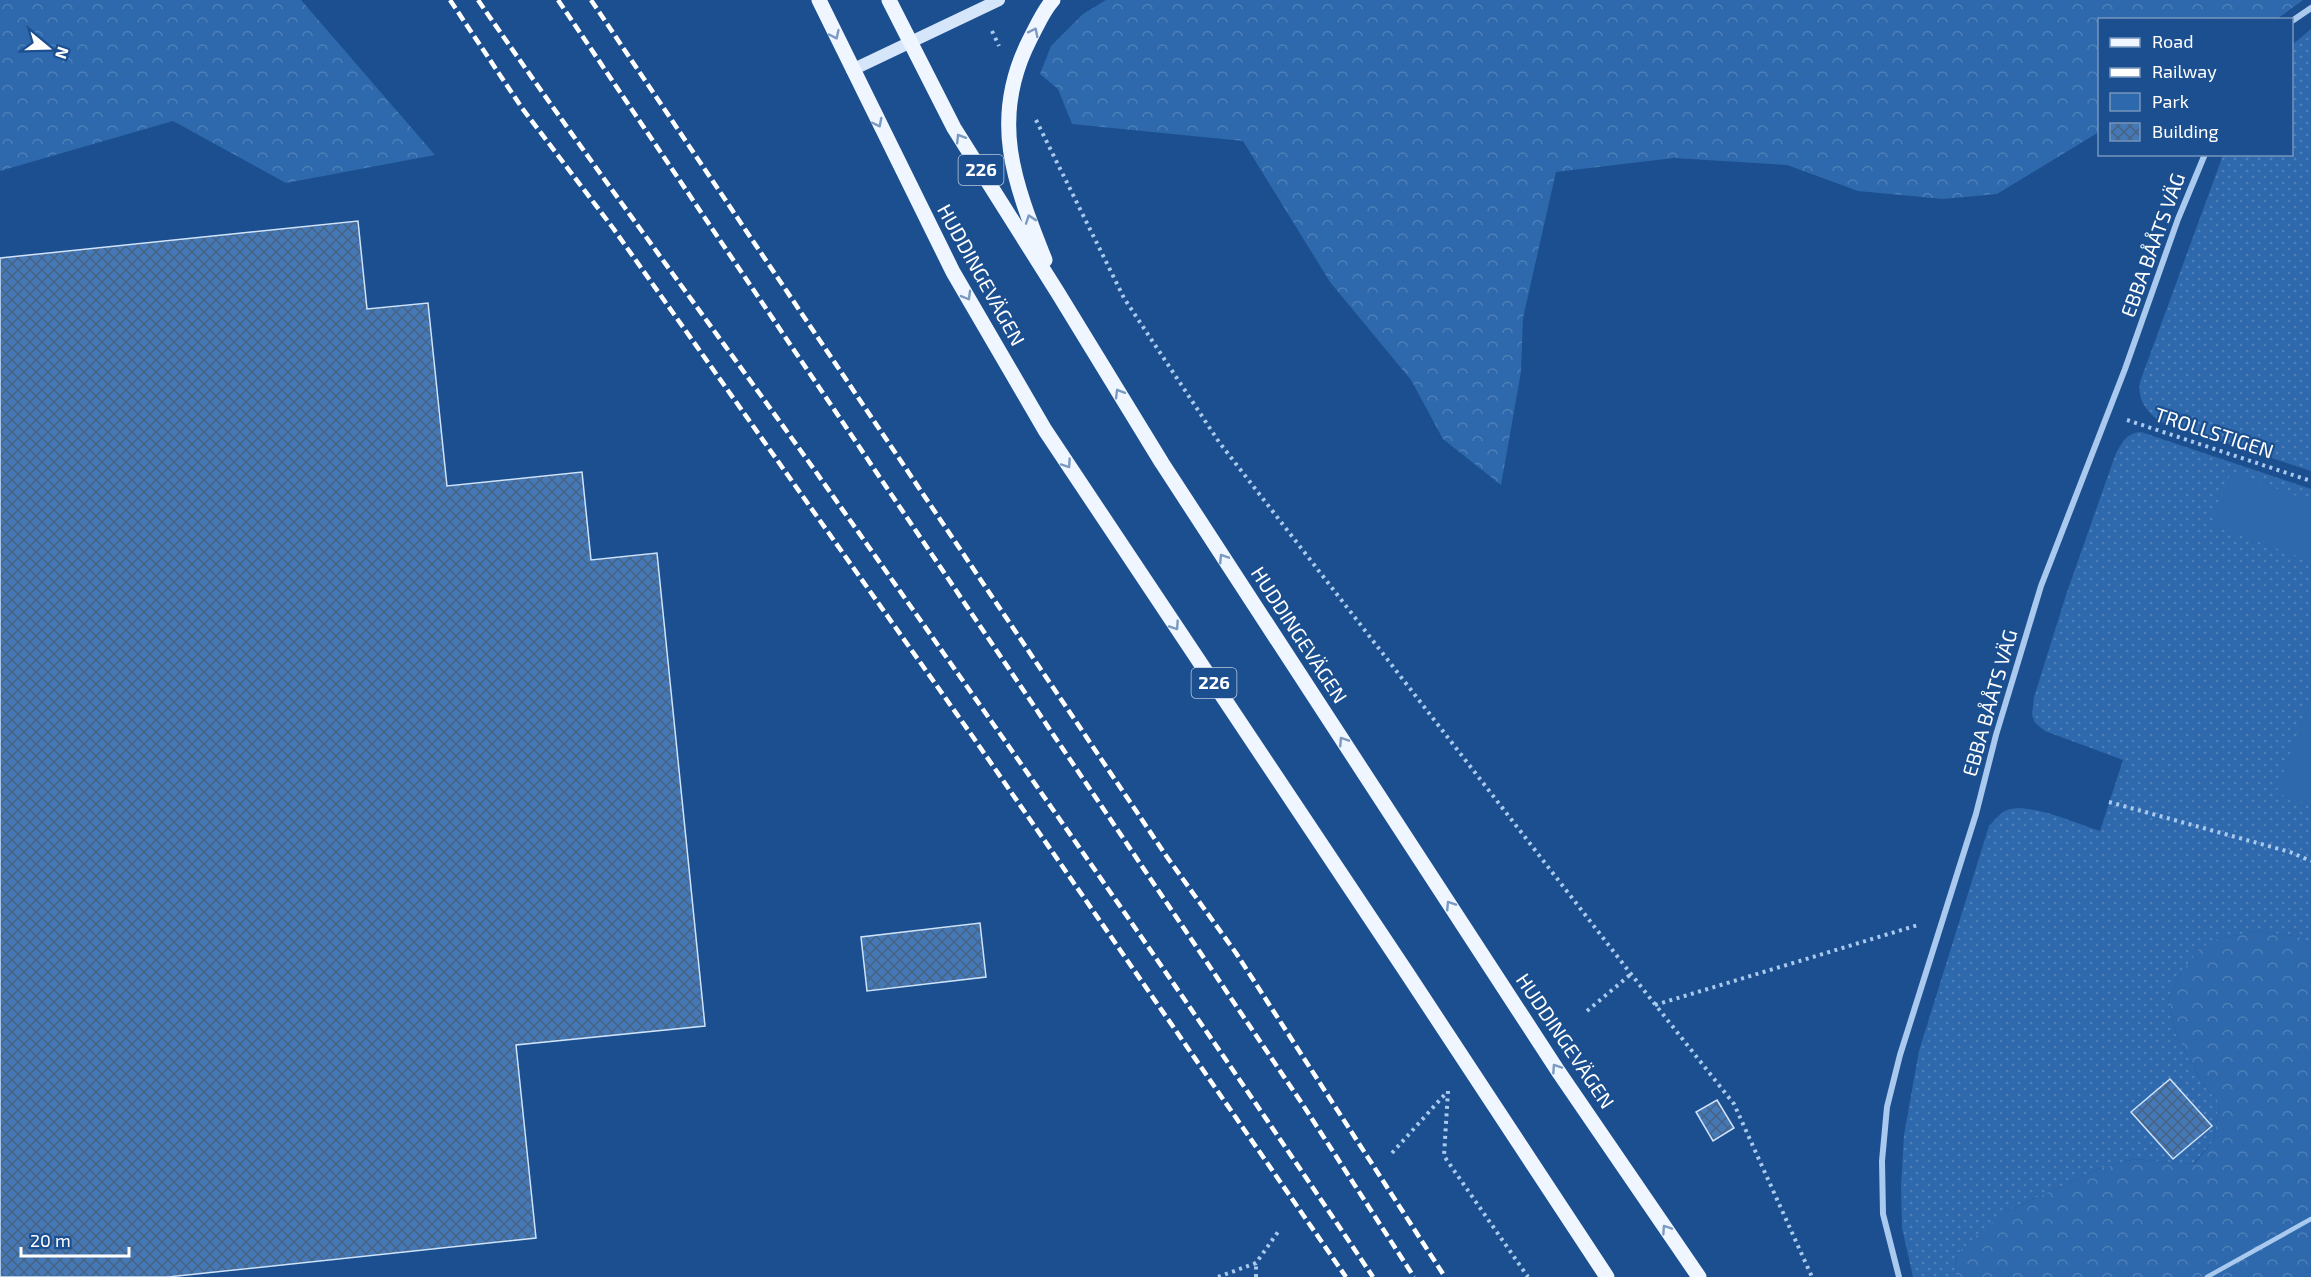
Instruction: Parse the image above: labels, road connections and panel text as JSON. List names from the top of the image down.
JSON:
{
  "streets": {
    "main road": ["226", "HUDDINGEVÄGEN"],
    "street": ["EBBA BÅÅTS VÄG"],
    "path": ["TROLLSTIGEN"]
  },
  "crossings": [
    ["EBBA BÅÅTS VÄG", "TROLLSTIGEN"]
  ],
  "legend": [
    "Road",
    "Railway",
    "Park",
    "Building"
  ],
  "scale_bar": "20 m",
  "north": "right"
}
